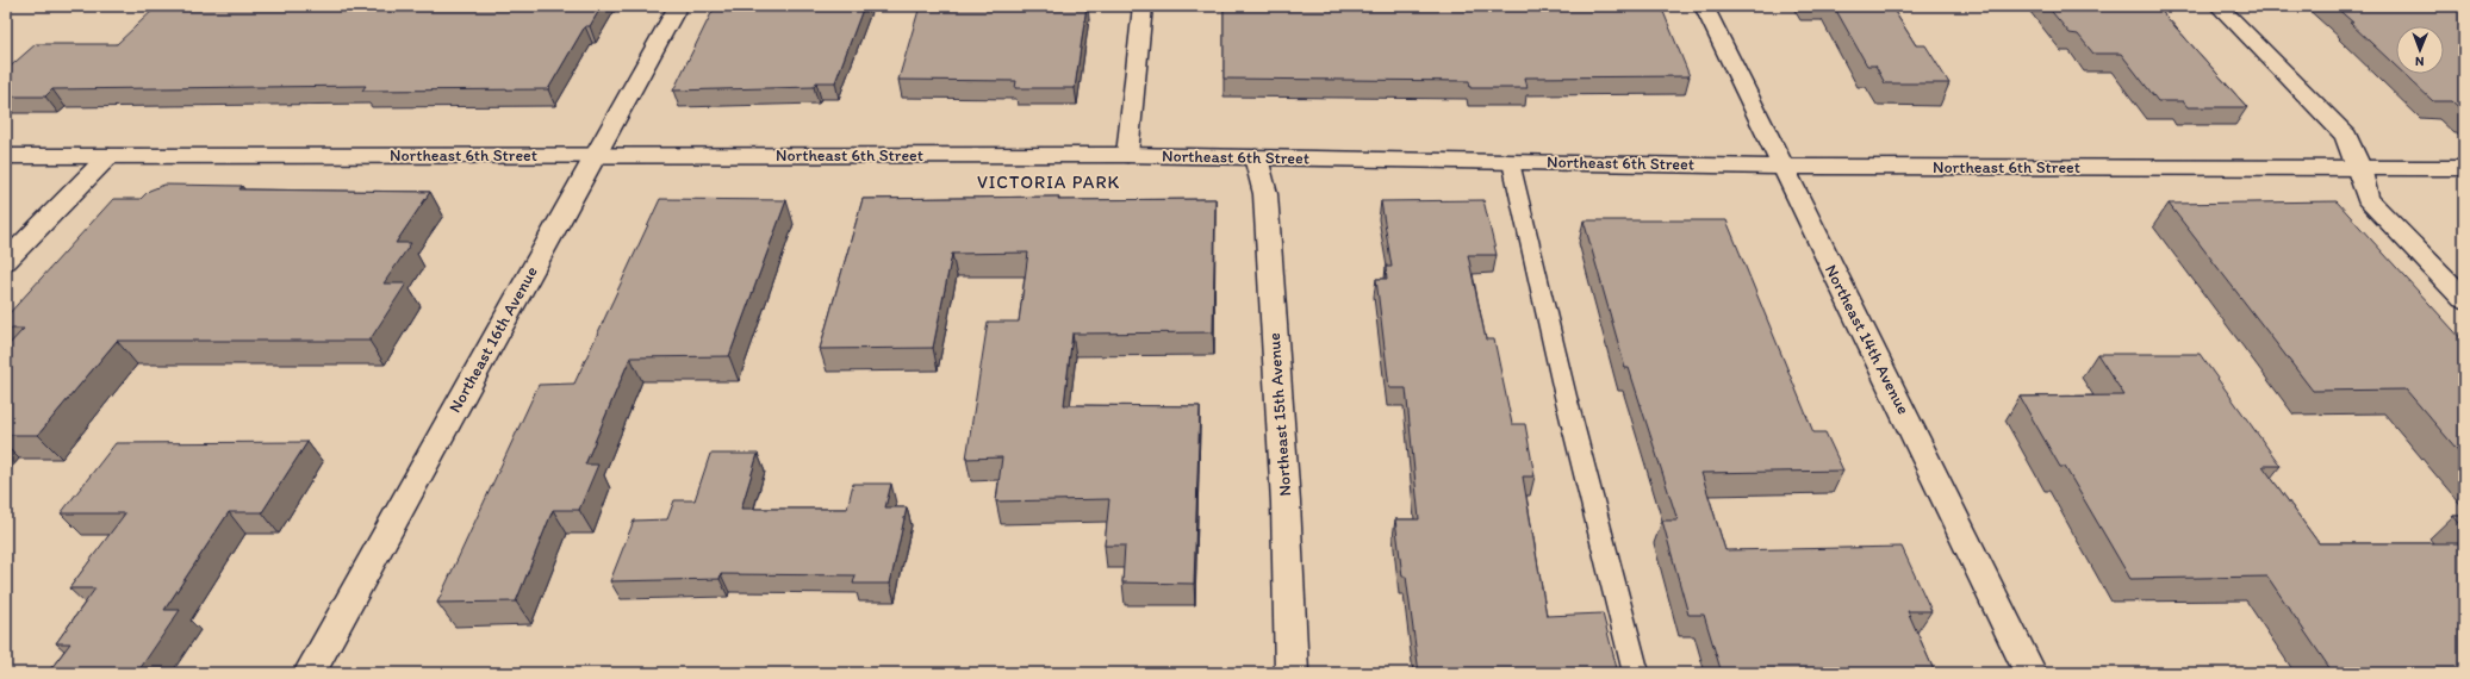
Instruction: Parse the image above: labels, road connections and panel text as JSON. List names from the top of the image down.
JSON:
{
  "streets": {
    "street": [
      "Northeast 6th Street",
      "Northeast 16th Avenue",
      "Northeast 14th Avenue",
      "Northeast 15th Avenue"
    ]
  },
  "crossings": [
    ["Northeast 6th Street", "Northeast 16th Avenue"],
    ["Northeast 6th Street", "Northeast 14th Avenue"],
    ["Northeast 6th Street", "Northeast 15th Avenue"]
  ],
  "districts": ["VICTORIA PARK"],
  "north": "bottom"
}
